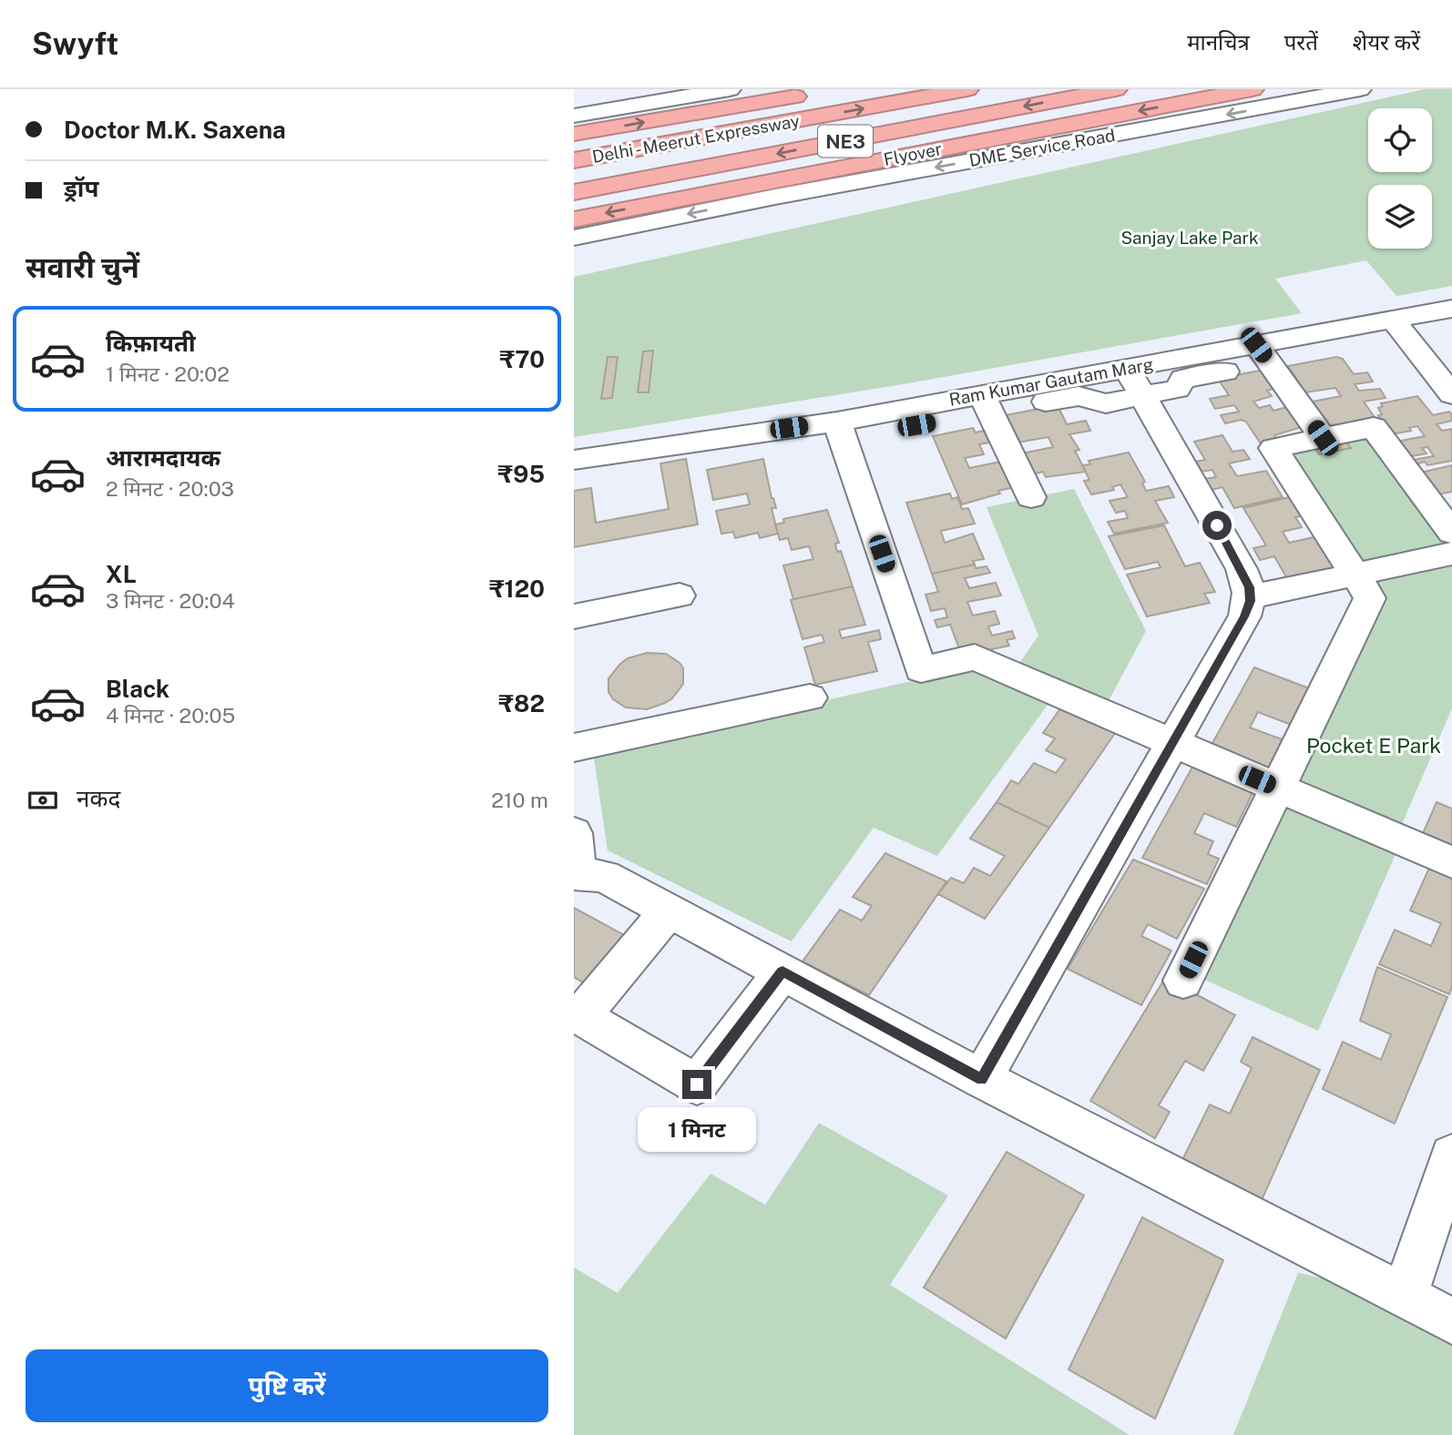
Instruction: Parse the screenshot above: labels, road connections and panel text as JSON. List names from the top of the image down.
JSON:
{
  "streets": {
    "highway": ["Delhi - Meerut Expressway", "NE3", "Flyover"],
    "street": ["DME Service Road", "Ram Kumar Gautam Marg"]
  },
  "one_way": ["DME Service Road"],
  "parks": ["Sanjay Lake Park", "Pocket E Park"],
  "page": {
    "header": "Swyft",
    "nav": ["मानचित्र", "परतें", "शेयर करें"],
    "banner": ["Doctor M.K. Saxena", "ड्रॉप"],
    "heading": "सवारी चुनें",
    "list": [
      {
        "name": "किफ़ायती",
        "note": "1 मिनट · 20:02",
        "value": "₹70"
      },
      {
        "name": "आरामदायक",
        "note": "2 मिनट · 20:03",
        "value": "₹95"
      },
      {
        "name": "XL",
        "note": "3 मिनट · 20:04",
        "value": "₹120"
      },
      {
        "name": "Black",
        "note": "4 मिनट · 20:05",
        "value": "₹82"
      }
    ],
    "pay": ["नकद", "210 m"],
    "bubble": "1 मिनट",
    "buttons": "पुष्टि करें"
  }
}
